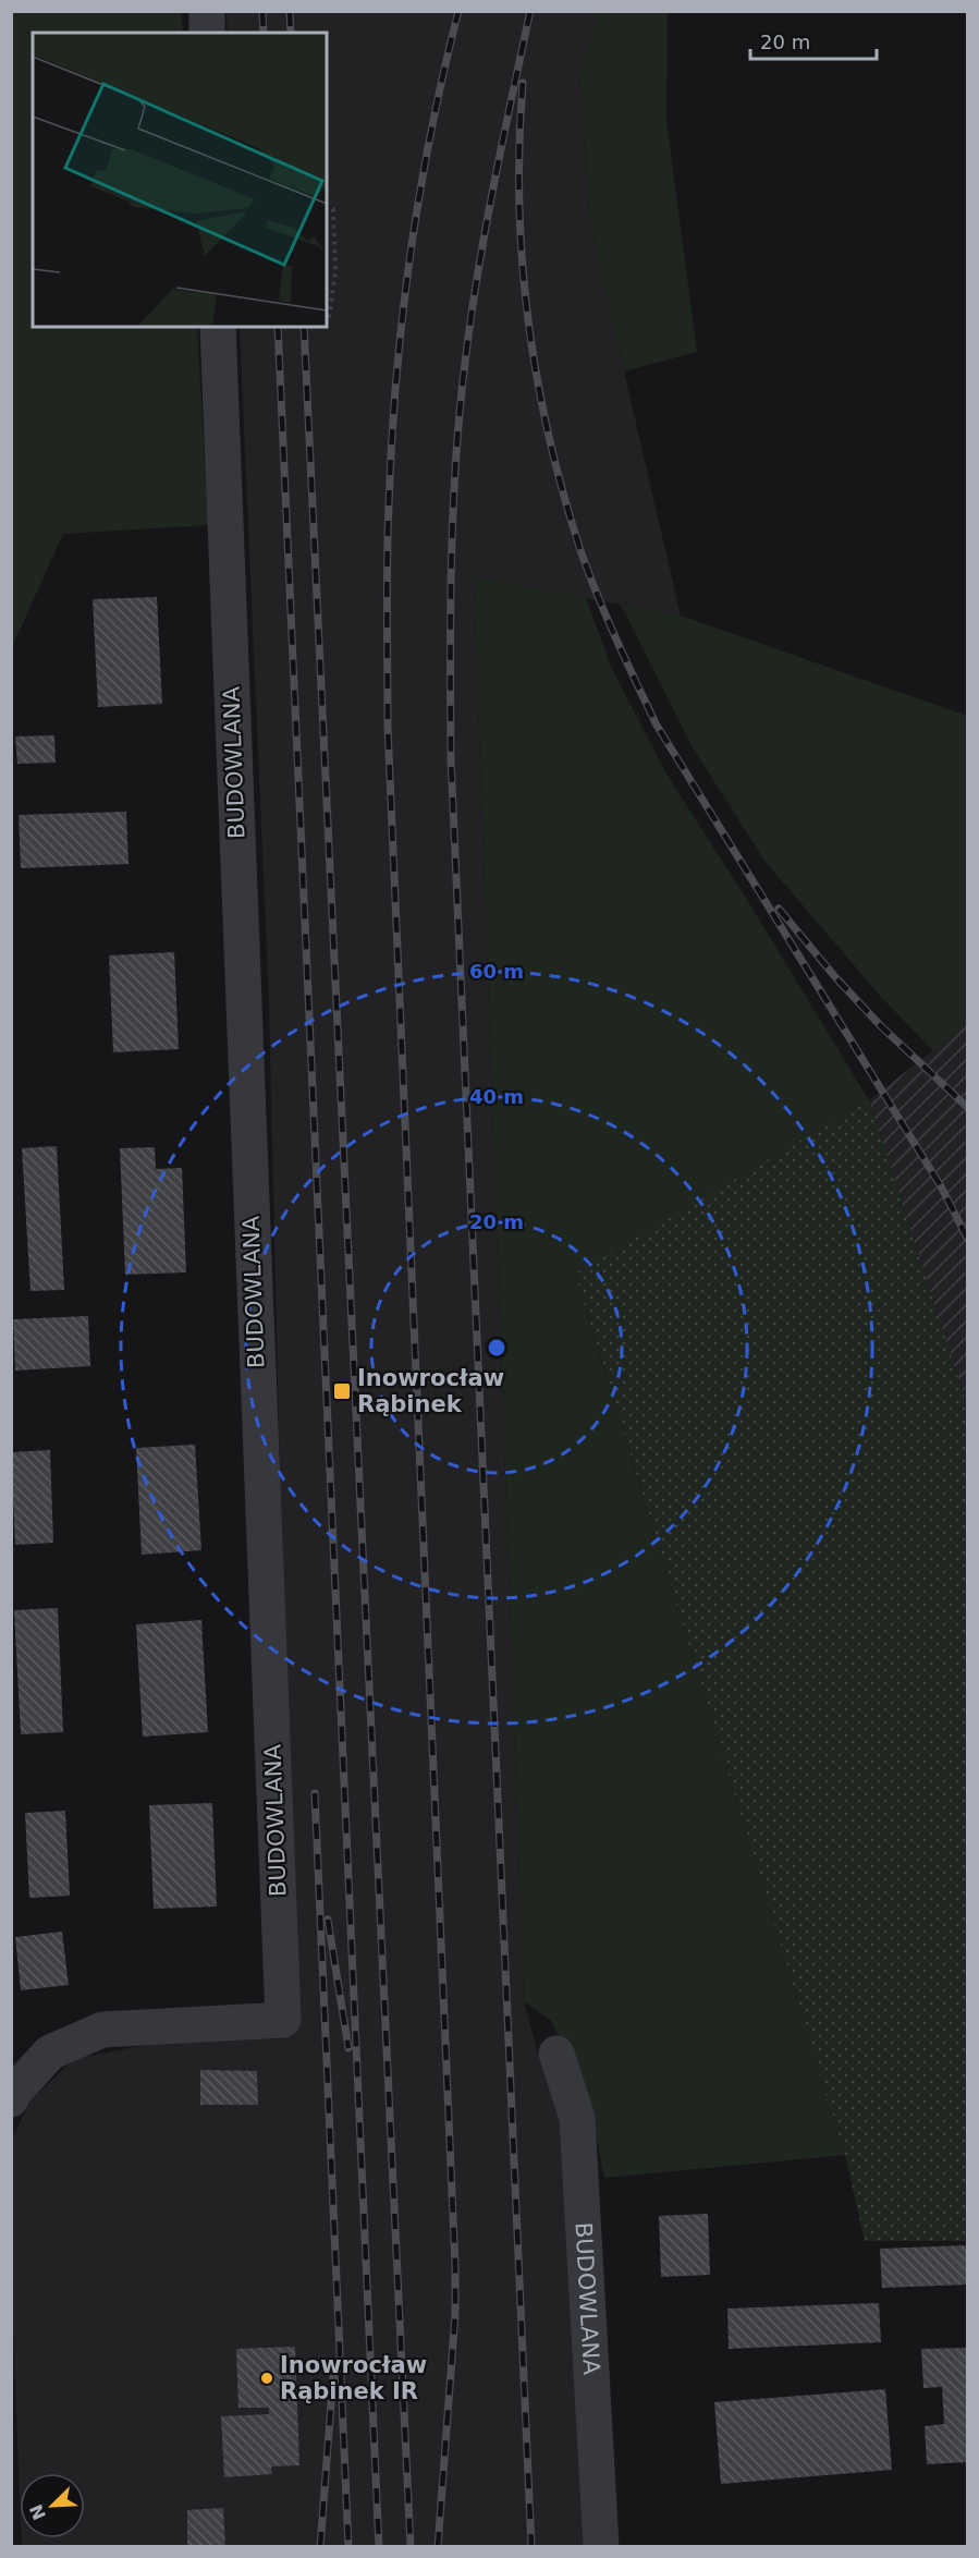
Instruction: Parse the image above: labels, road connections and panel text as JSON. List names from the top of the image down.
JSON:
{
  "streets": {
    "street": ["BUDOWLANA"]
  },
  "places": {
    "transit": ["Inowrocław Rąbinek"],
    "other": ["Inowrocław Rąbinek IR"]
  },
  "scale_bar": "20 m",
  "north": "bottom left",
  "rings": ["60 m", "40 m", "20 m"]
}
